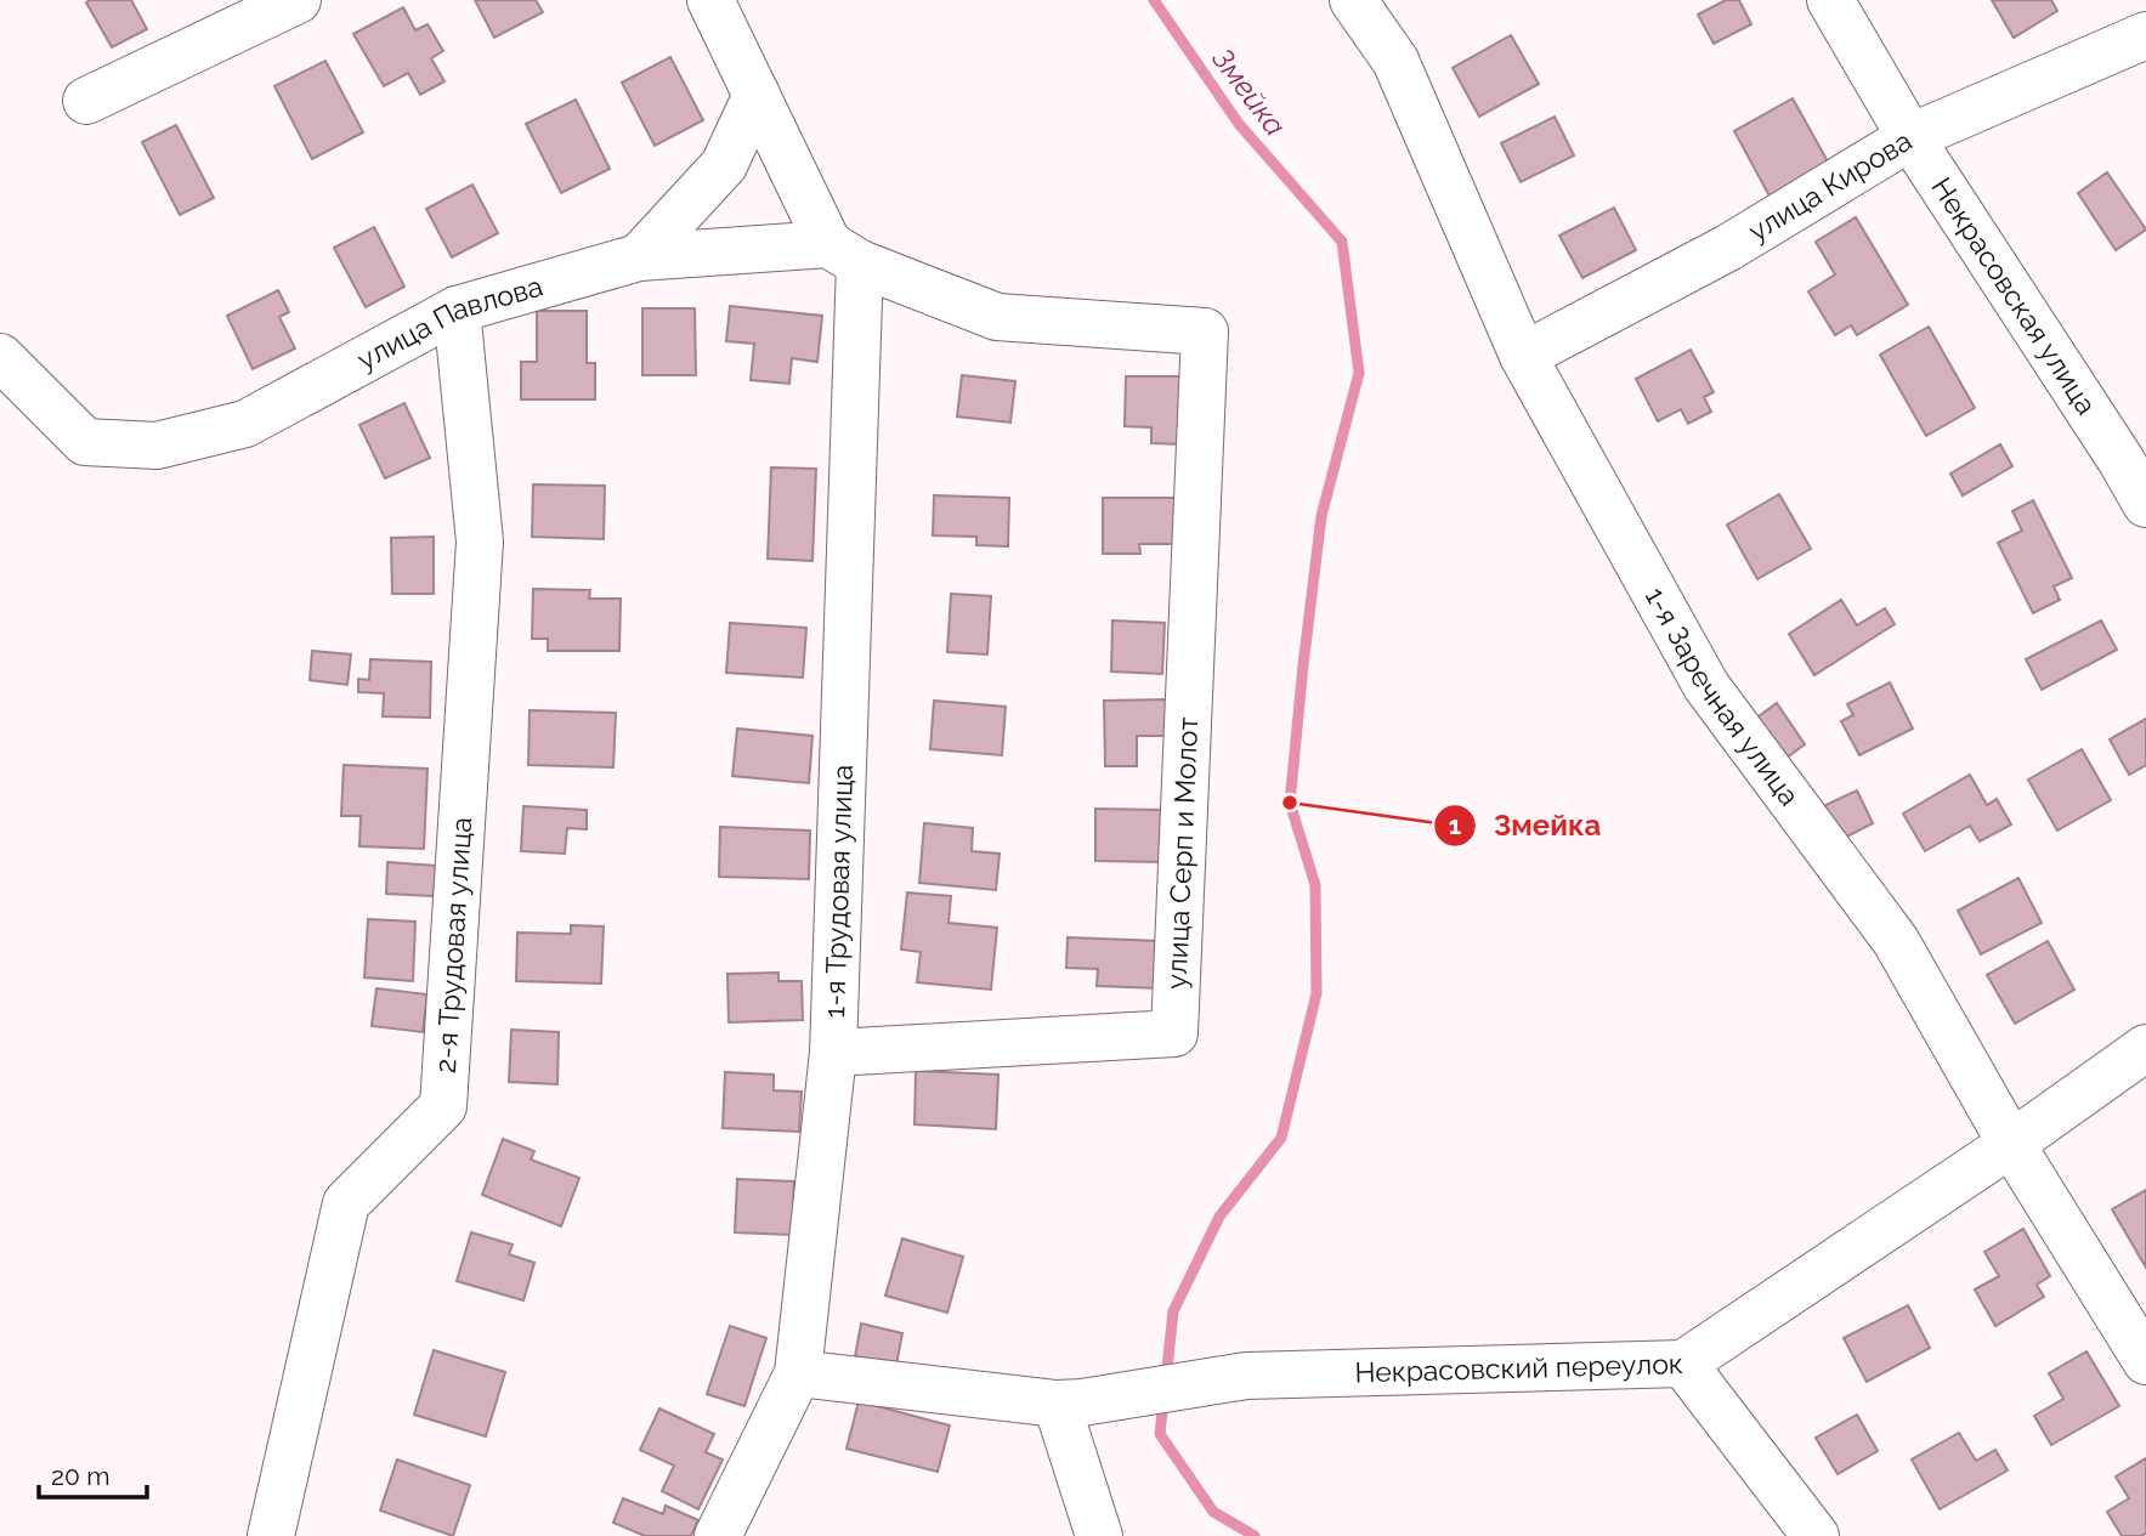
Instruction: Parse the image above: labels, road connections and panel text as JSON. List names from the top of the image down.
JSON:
{
  "streets": {
    "street": [
      "улица Кирова",
      "Некрасовская улица",
      "улица Павлова",
      "1-я Заречная улица",
      "улица Серп и Молот",
      "1-я Трудовая улица",
      "2-я Трудовая улица",
      "Некрасовский переулок"
    ]
  },
  "crossings": [
    ["улица Кирова", "Некрасовская улица"],
    ["улица Кирова", "1-я Заречная улица"],
    ["улица Павлова", "улица Серп и Молот"],
    ["улица Павлова", "1-я Трудовая улица"],
    ["улица Павлова", "2-я Трудовая улица"],
    ["1-я Заречная улица", "Некрасовский переулок"],
    ["улица Серп и Молот", "1-я Трудовая улица"],
    ["1-я Трудовая улица", "Некрасовский переулок"]
  ],
  "water": ["Змейка"],
  "places": ["Змейка"],
  "scale_bar": "20 m"
}
